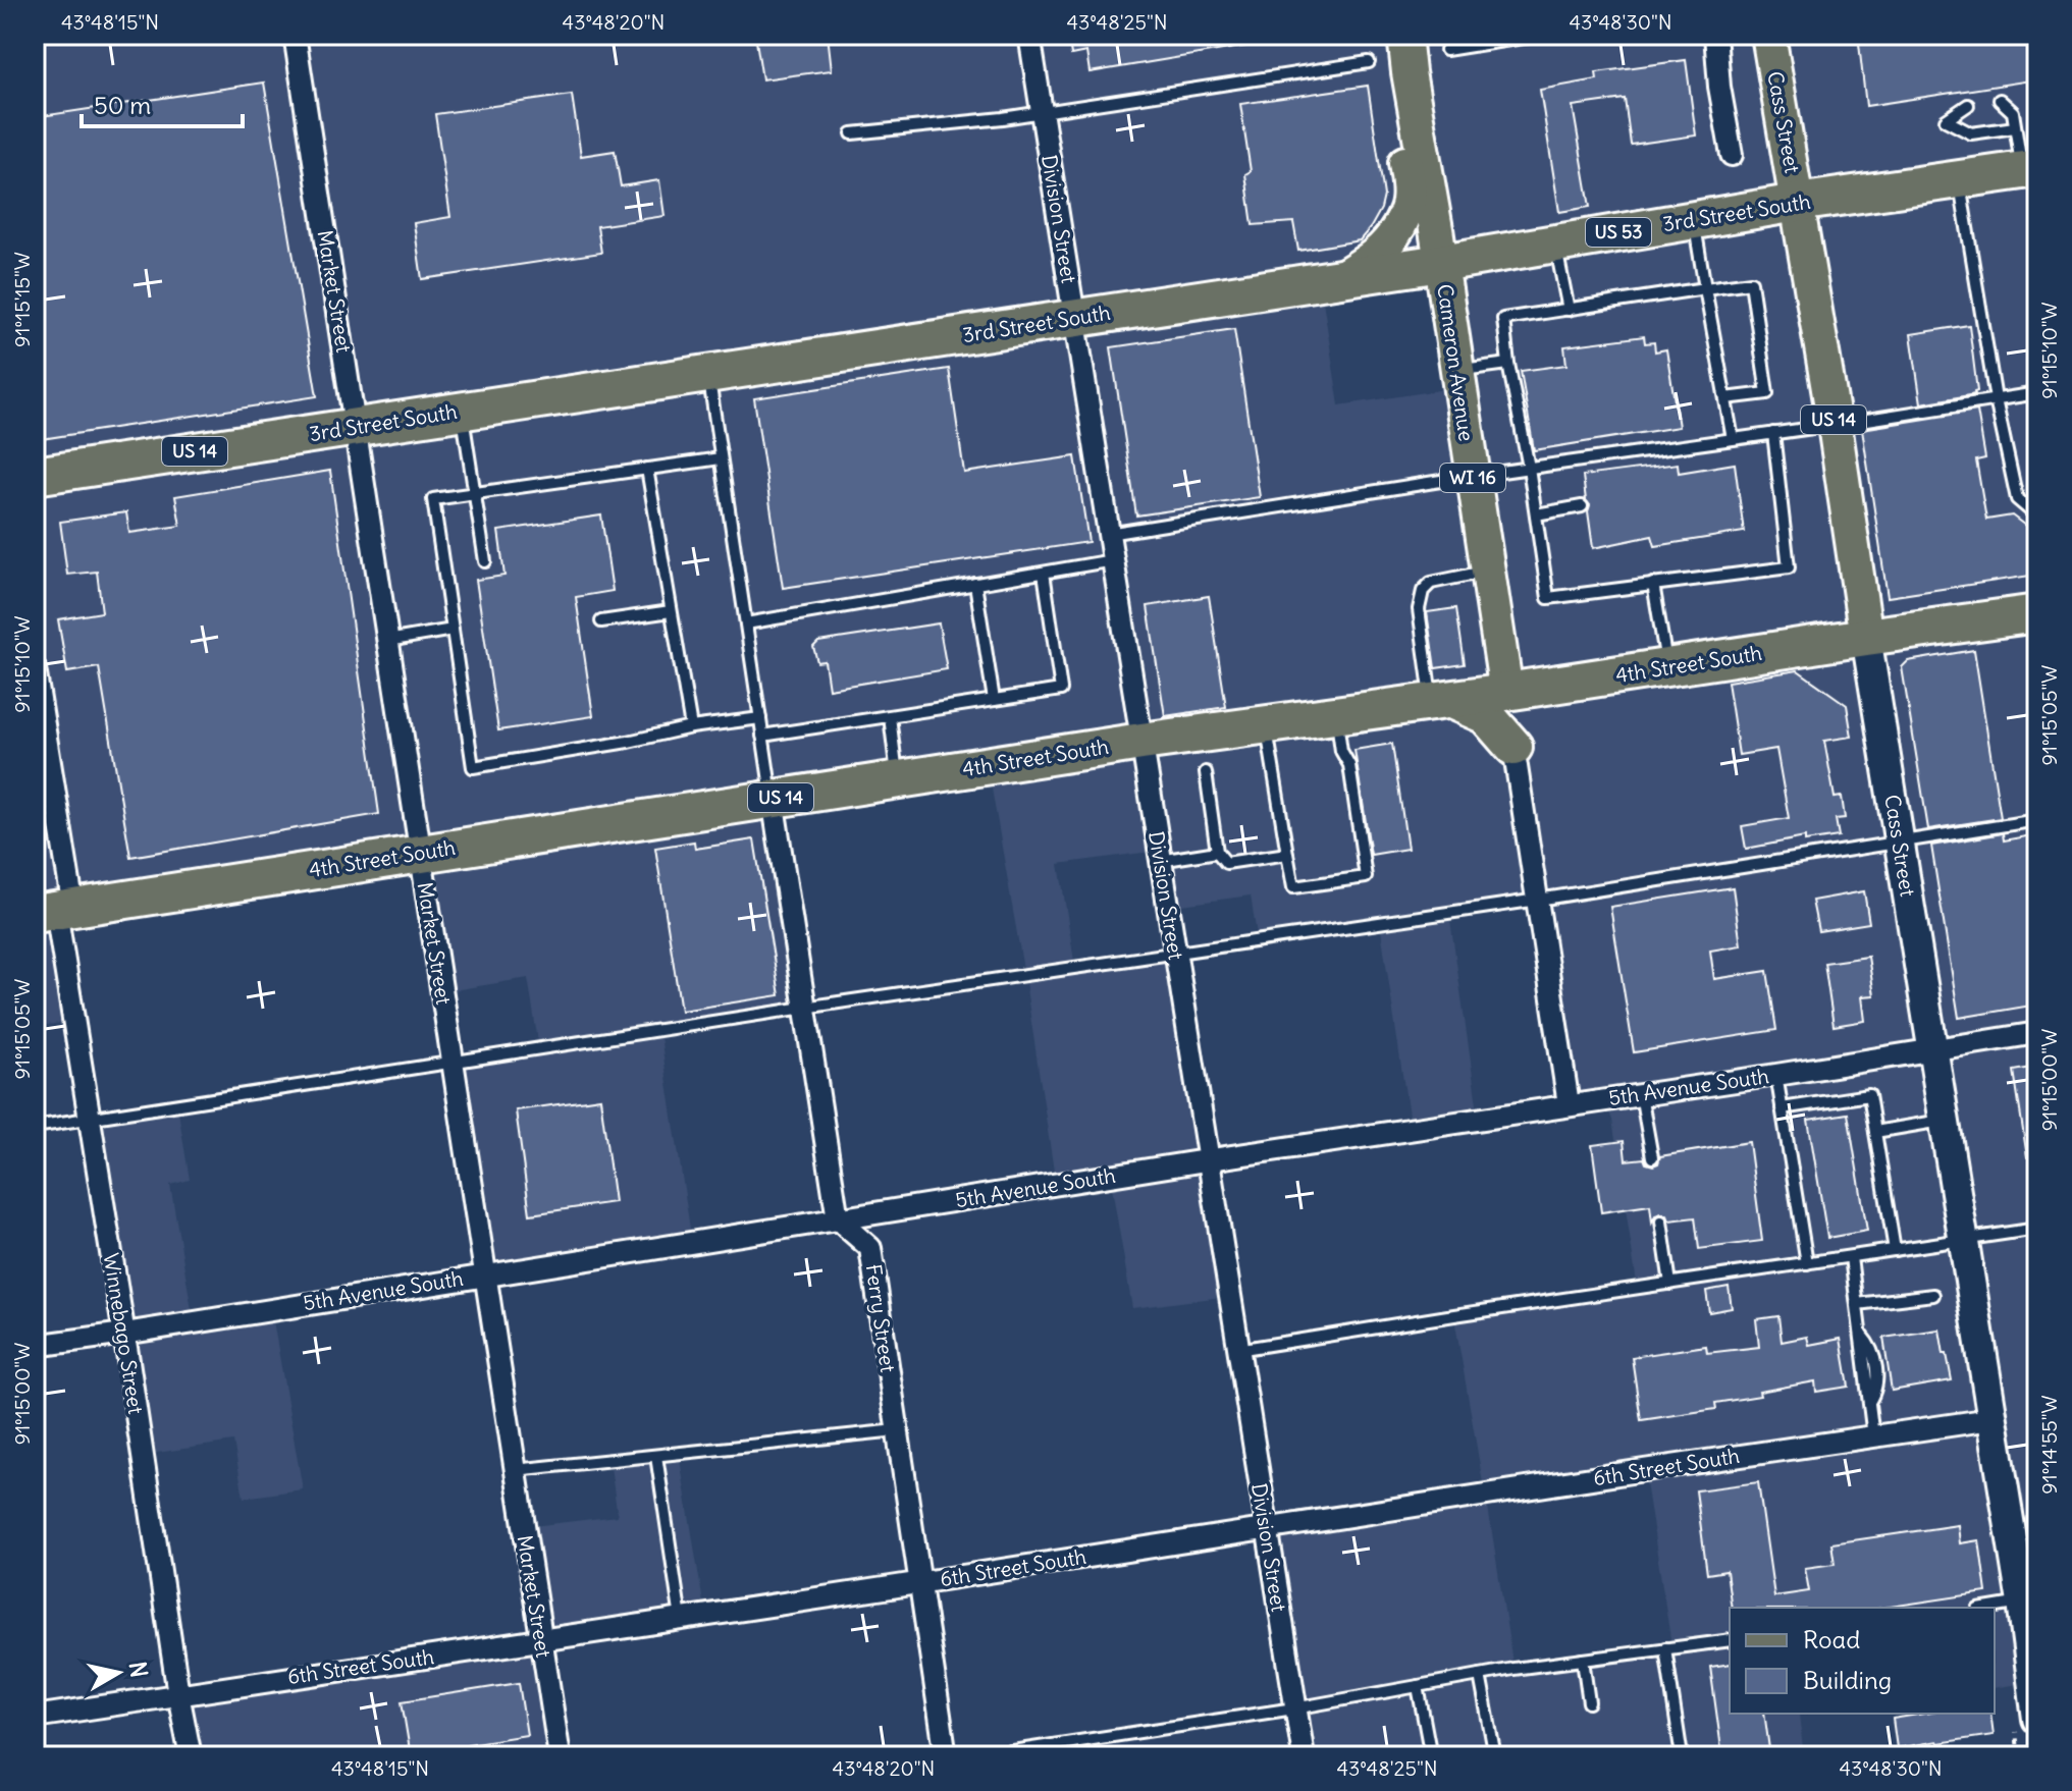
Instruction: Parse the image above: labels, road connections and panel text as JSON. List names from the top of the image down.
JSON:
{
  "streets": {
    "highway": [
      "3rd Street South",
      "US 53",
      "US 14",
      "4th Street South"
    ],
    "main road": ["Cass Street", "Cameron Avenue", "WI 16"],
    "street": [
      "Division Street",
      "Market Street",
      "5th Avenue South",
      "Ferry Street",
      "Winnebago Street",
      "6th Street South"
    ]
  },
  "crossings": [
    ["Cass Street", "3rd Street South"],
    ["Cass Street", "4th Street South"],
    ["Cass Street", "5th Avenue South"],
    ["Cass Street", "6th Street South"],
    ["3rd Street South", "Division Street"],
    ["3rd Street South", "Market Street"],
    ["3rd Street South", "Cameron Avenue"],
    ["Division Street", "4th Street South"],
    ["Division Street", "5th Avenue South"],
    ["Division Street", "6th Street South"],
    ["Market Street", "4th Street South"],
    ["Market Street", "5th Avenue South"],
    ["Market Street", "6th Street South"],
    ["Cameron Avenue", "4th Street South"],
    ["4th Street South", "Winnebago Street"],
    ["5th Avenue South", "Ferry Street"],
    ["5th Avenue South", "Winnebago Street"],
    ["Ferry Street", "6th Street South"],
    ["Winnebago Street", "6th Street South"]
  ],
  "legend": ["Road", "Building"],
  "scale_bar": "50 m",
  "north": "right",
  "coordinates": [
    "43°48'15\"N",
    "43°48'20\"N",
    "43°48'25\"N",
    "43°48'30\"N",
    "91°15'15\"W",
    "91°15'10\"W",
    "91°15'05\"W",
    "91°15'00\"W",
    "91°14'55\"W"
  ]
}
